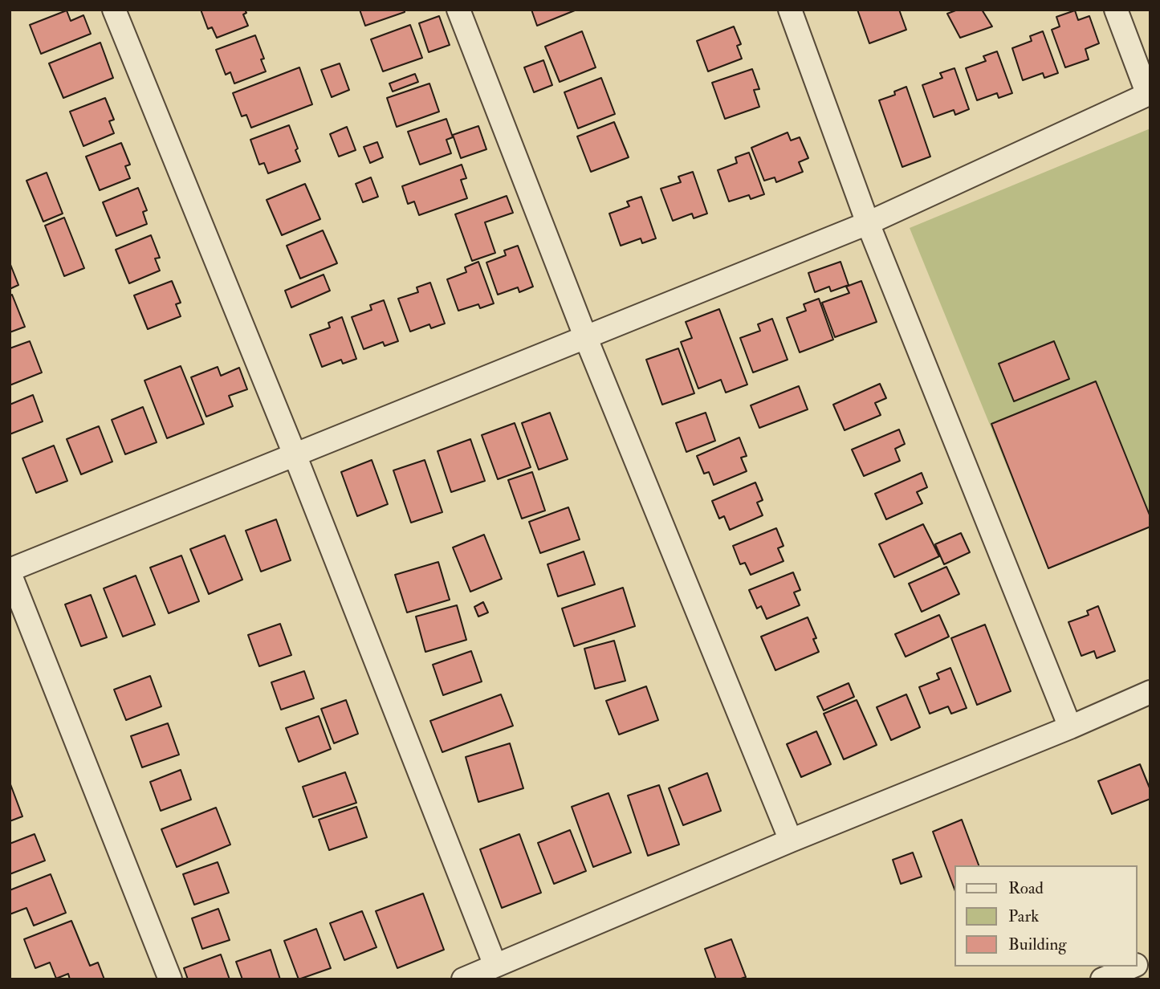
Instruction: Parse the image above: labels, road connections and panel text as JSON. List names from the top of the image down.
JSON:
{
  "legend": ["Road", "Park", "Building"]
}
